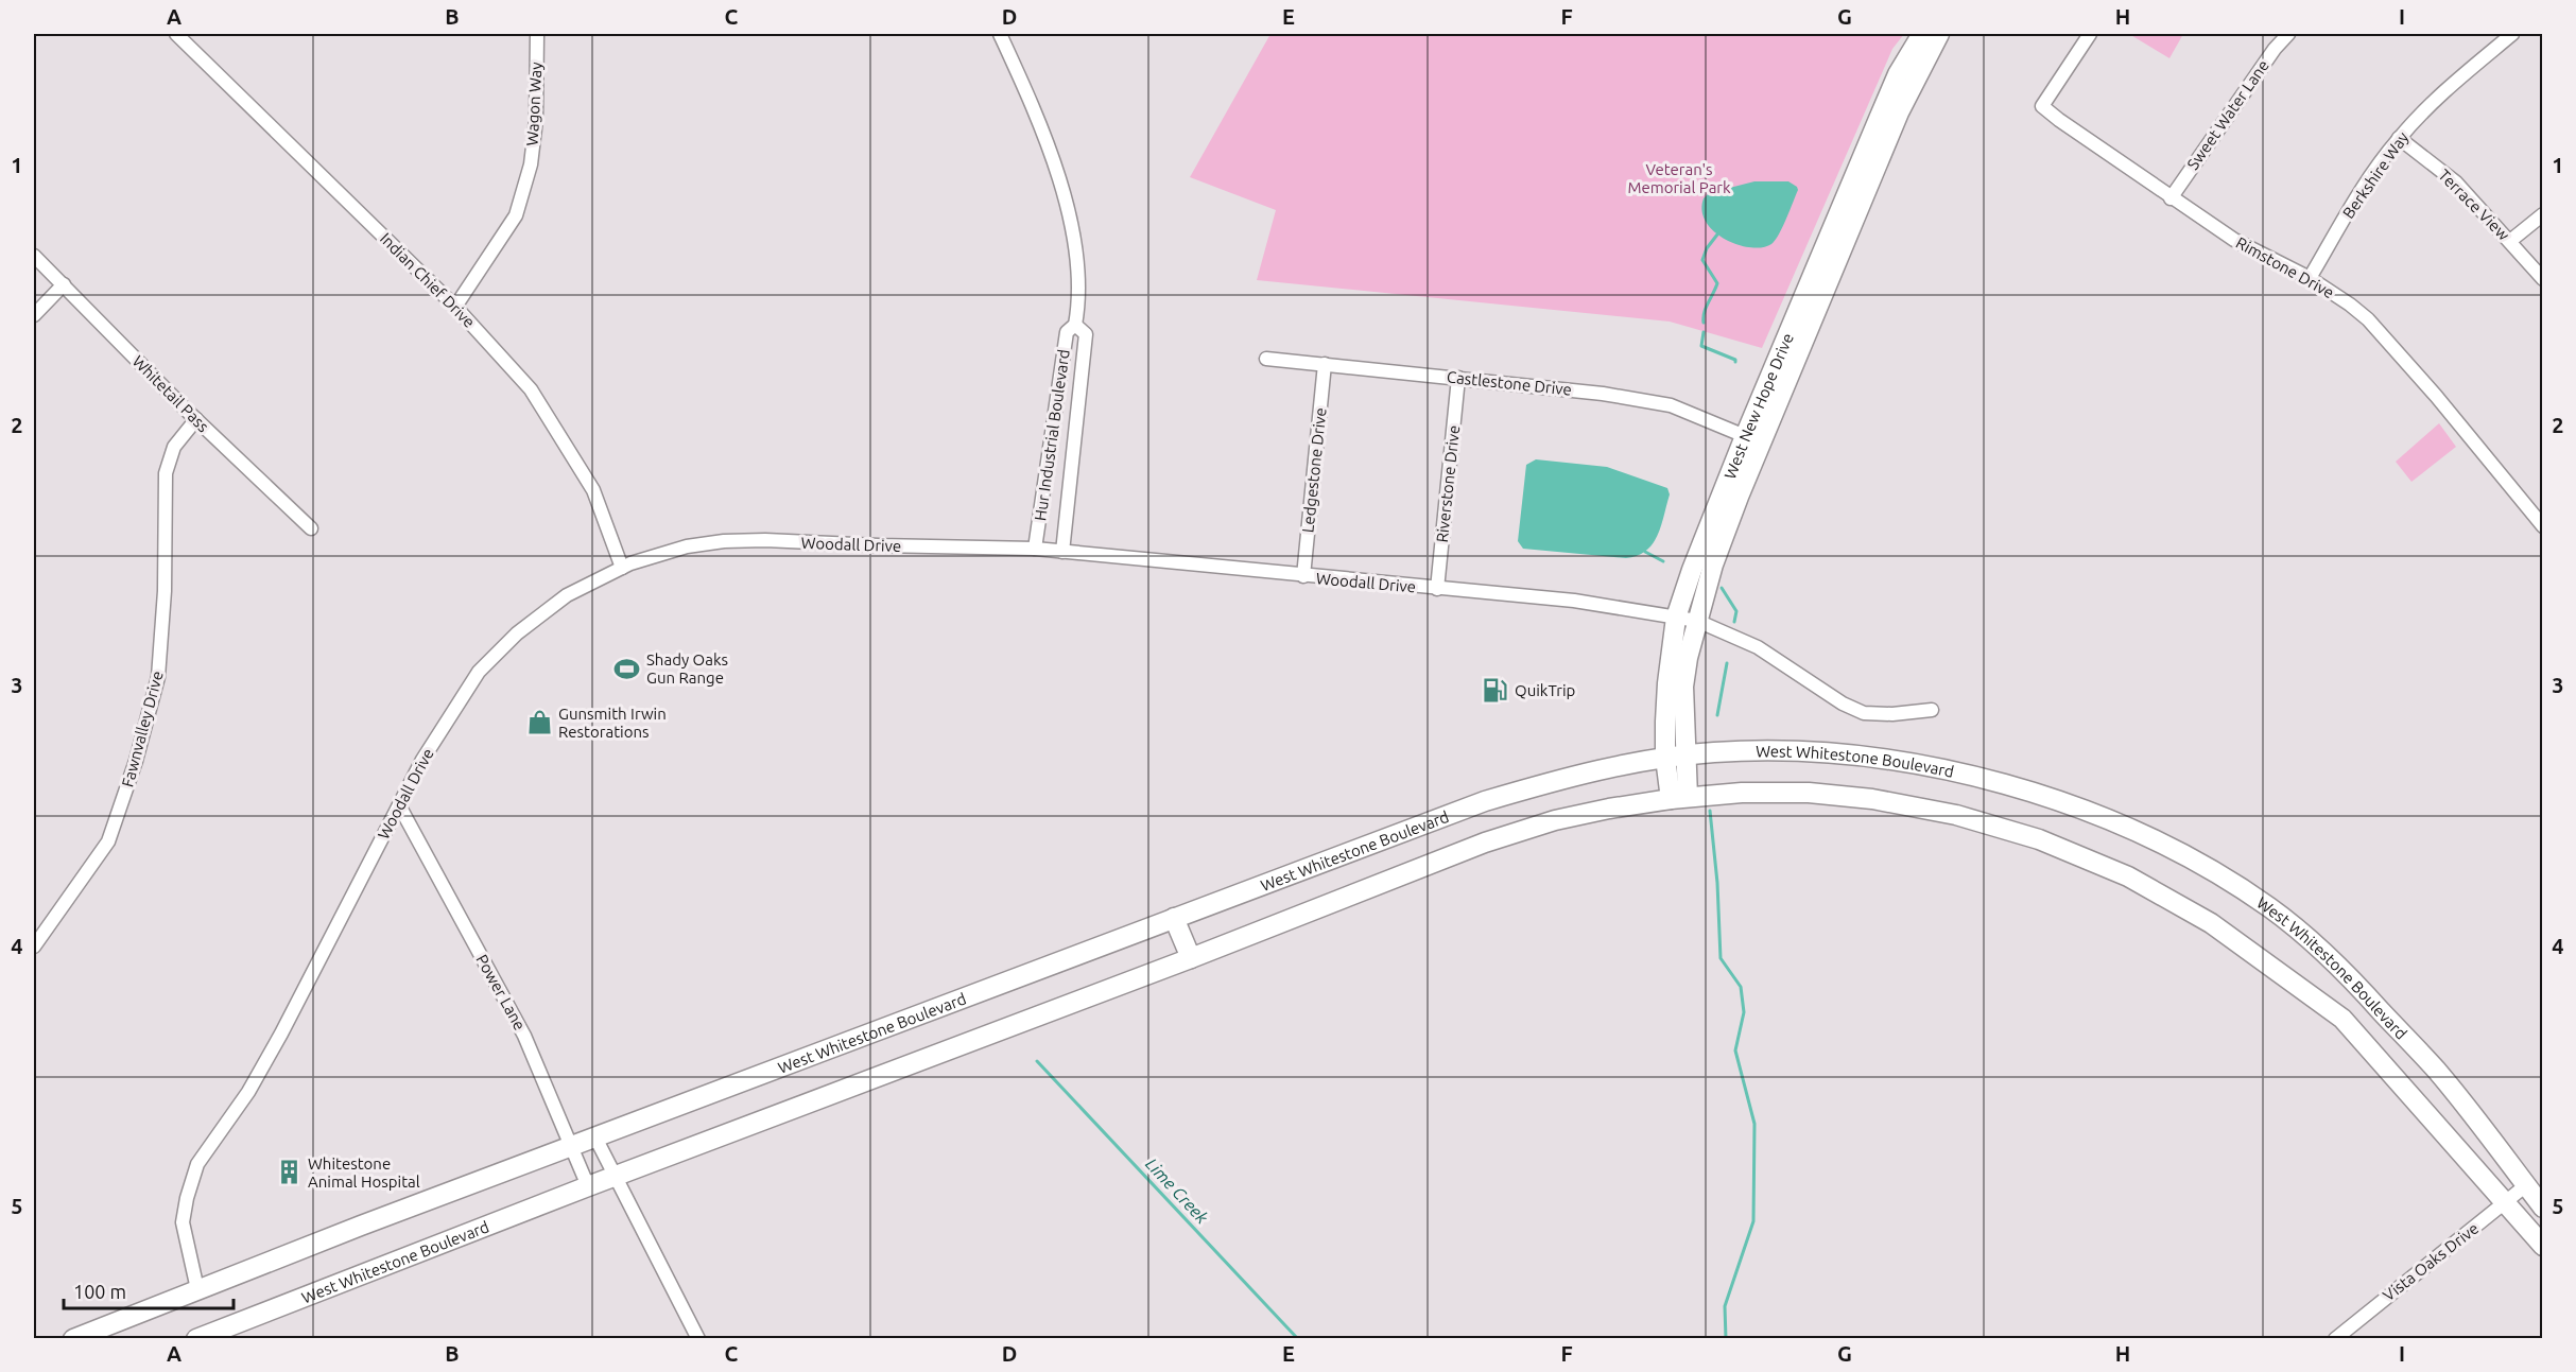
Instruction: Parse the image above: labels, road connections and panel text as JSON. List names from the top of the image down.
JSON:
{
  "streets": {
    "main road": ["West New Hope Drive", "West Whitestone Boulevard"],
    "street": [
      "Wagon Way",
      "Sweet Water Lane",
      "Berkshire Way",
      "Terrace View",
      "Rimstone Drive",
      "Indian Chief Drive",
      "Castlestone Drive",
      "Whitetail Pass",
      "Hur Industrial Boulevard",
      "Ledgestone Drive",
      "Riverstone Drive",
      "Woodall Drive",
      "Fawnvalley Drive",
      "Power Lane",
      "Vista Oaks Drive"
    ]
  },
  "crossings": [
    ["Wagon Way", "Indian Chief Drive"],
    ["Sweet Water Lane", "Rimstone Drive"],
    ["Berkshire Way", "Terrace View"],
    ["Berkshire Way", "Rimstone Drive"],
    ["Indian Chief Drive", "Woodall Drive"],
    ["Castlestone Drive", "West New Hope Drive"],
    ["Castlestone Drive", "Ledgestone Drive"],
    ["Castlestone Drive", "Riverstone Drive"],
    ["Whitetail Pass", "Fawnvalley Drive"],
    ["West New Hope Drive", "Woodall Drive"],
    ["West New Hope Drive", "West Whitestone Boulevard"],
    ["Hur Industrial Boulevard", "Woodall Drive"],
    ["Ledgestone Drive", "Woodall Drive"],
    ["Riverstone Drive", "Woodall Drive"],
    ["Woodall Drive", "West Whitestone Boulevard"],
    ["Woodall Drive", "Power Lane"],
    ["West Whitestone Boulevard", "Power Lane"],
    ["West Whitestone Boulevard", "Vista Oaks Drive"]
  ],
  "water": ["Lime Creek"],
  "parks": ["Veteran's Memorial Park"],
  "places": {
    "sports": ["Shady Oaks Gun Range"],
    "fuel station": ["QuikTrip"],
    "shop": ["Gunsmith Irwin Restorations"],
    "building": ["Whitestone Animal Hospital"]
  },
  "scale_bar": "100 m",
  "grid": {
    "columns": [
      "A",
      "B",
      "C",
      "D",
      "E",
      "F",
      "G",
      "H",
      "I"
    ],
    "rows": [
      "1",
      "2",
      "3",
      "4",
      "5"
    ]
  }
}
